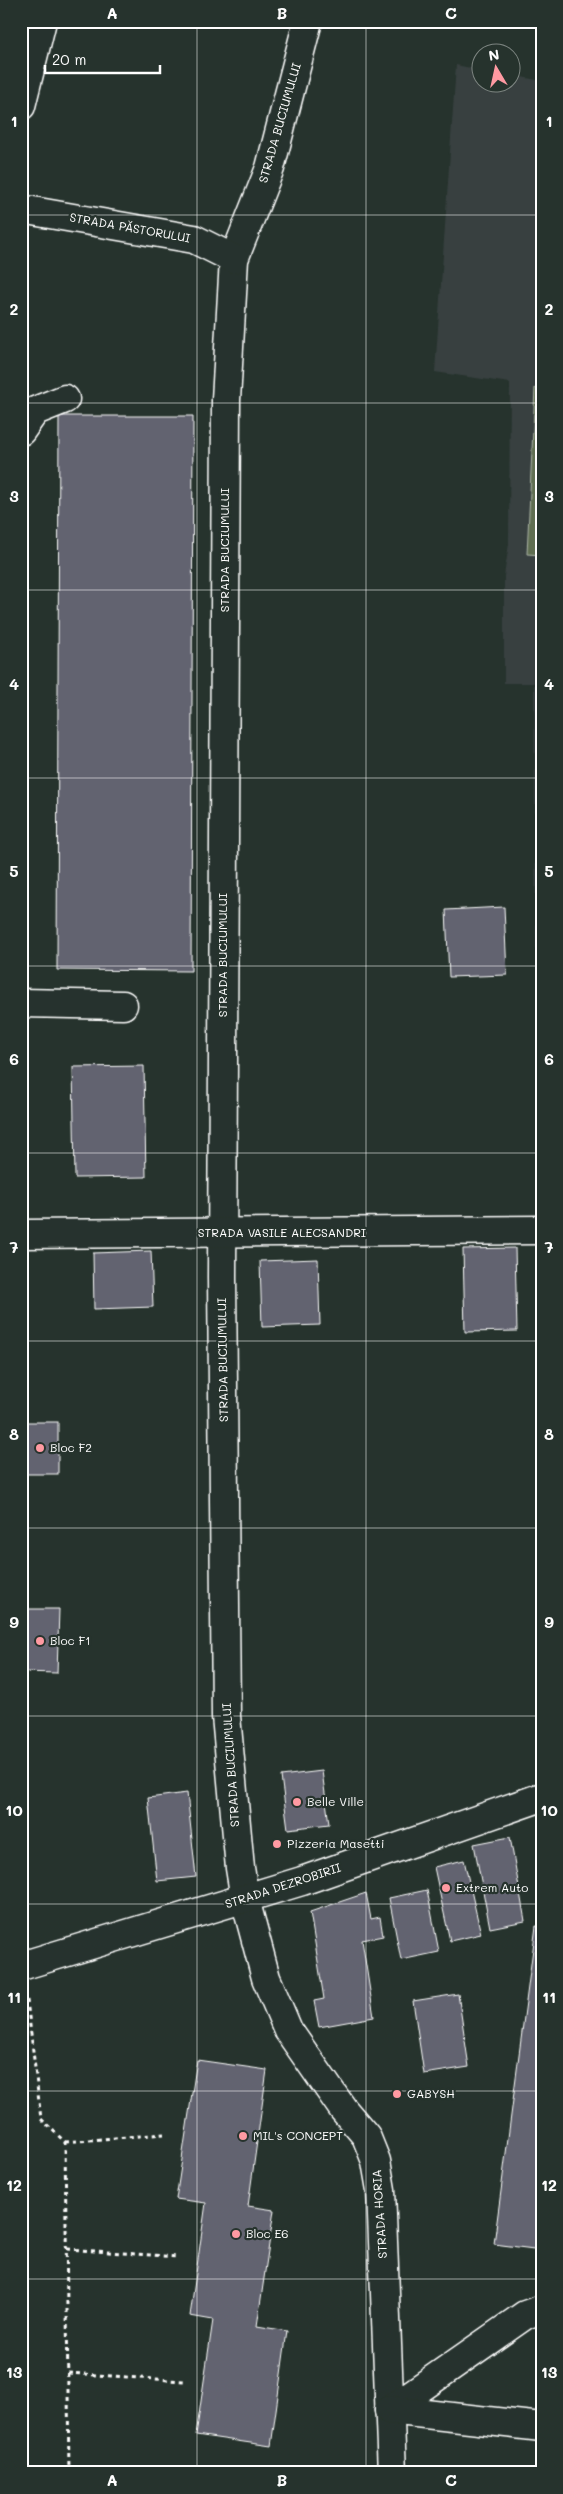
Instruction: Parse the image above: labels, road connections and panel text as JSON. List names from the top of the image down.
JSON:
{
  "streets": {
    "street": [
      "STRADA BUCIUMULUI",
      "STRADA PĂSTORULUI",
      "STRADA VASILE ALECSANDRI",
      "STRADA DEZROBIRII",
      "STRADA HORIA"
    ]
  },
  "crossings": [
    ["STRADA BUCIUMULUI", "STRADA PĂSTORULUI"],
    ["STRADA BUCIUMULUI", "STRADA VASILE ALECSANDRI"],
    ["STRADA BUCIUMULUI", "STRADA DEZROBIRII"],
    ["STRADA BUCIUMULUI", "STRADA HORIA"],
    ["STRADA DEZROBIRII", "STRADA HORIA"]
  ],
  "places": [
    "Bloc F2",
    "Bloc F1",
    "Belle Ville",
    "Pizzeria Masetti",
    "Extrem Auto",
    "GABYSH",
    "MIL's CONCEPT",
    "Bloc E6"
  ],
  "scale_bar": "20 m",
  "north": "top",
  "grid": {
    "columns": ["A", "B", "C"],
    "rows": [
      "1",
      "2",
      "3",
      "4",
      "5",
      "6",
      "7",
      "8",
      "9",
      "10",
      "11",
      "12",
      "13"
    ]
  }
}
